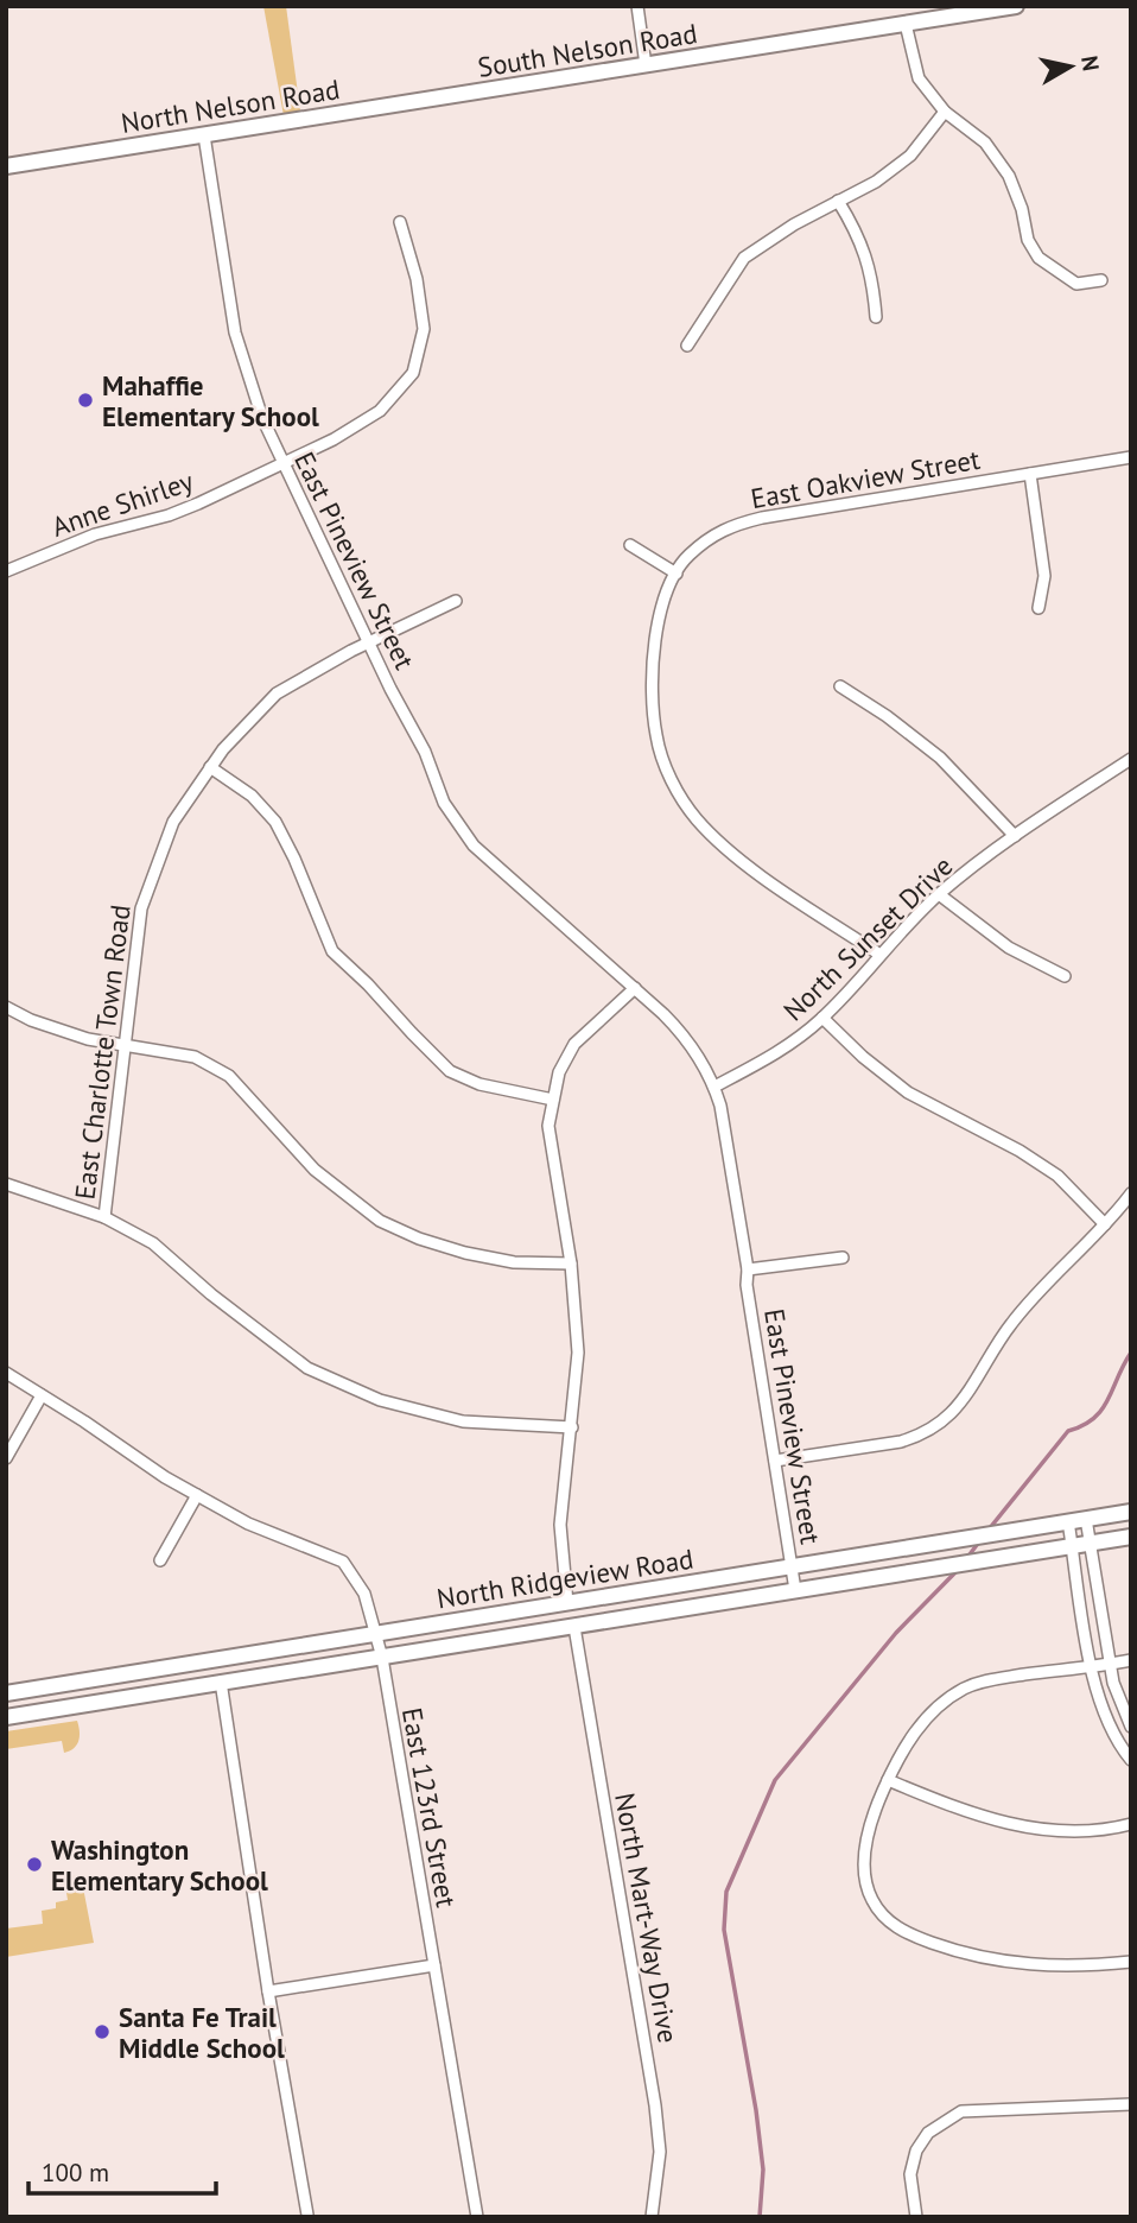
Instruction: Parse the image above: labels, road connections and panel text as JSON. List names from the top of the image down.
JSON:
{
  "streets": {
    "main road": ["South Nelson Road", "North Nelson Road", "North Ridgeview Road"],
    "street": [
      "East Oakview Street",
      "Anne Shirley",
      "East Pineview Street",
      "North Sunset Drive",
      "East Charlotte Town Road",
      "East 123rd Street",
      "North Mart-Way Drive"
    ]
  },
  "crossings": [
    ["South Nelson Road", "North Nelson Road"],
    ["North Nelson Road", "East Pineview Street"],
    ["East Oakview Street", "North Sunset Drive"],
    ["Anne Shirley", "East Pineview Street"],
    ["East Pineview Street", "North Sunset Drive"],
    ["East Pineview Street", "East Charlotte Town Road"],
    ["East Pineview Street", "North Ridgeview Road"],
    ["North Ridgeview Road", "East 123rd Street"],
    ["North Ridgeview Road", "North Mart-Way Drive"]
  ],
  "places": ["Mahaffie Elementary School", "Washington Elementary School", "Santa Fe Trail Middle School"],
  "scale_bar": "100 m",
  "north": "right"
}
